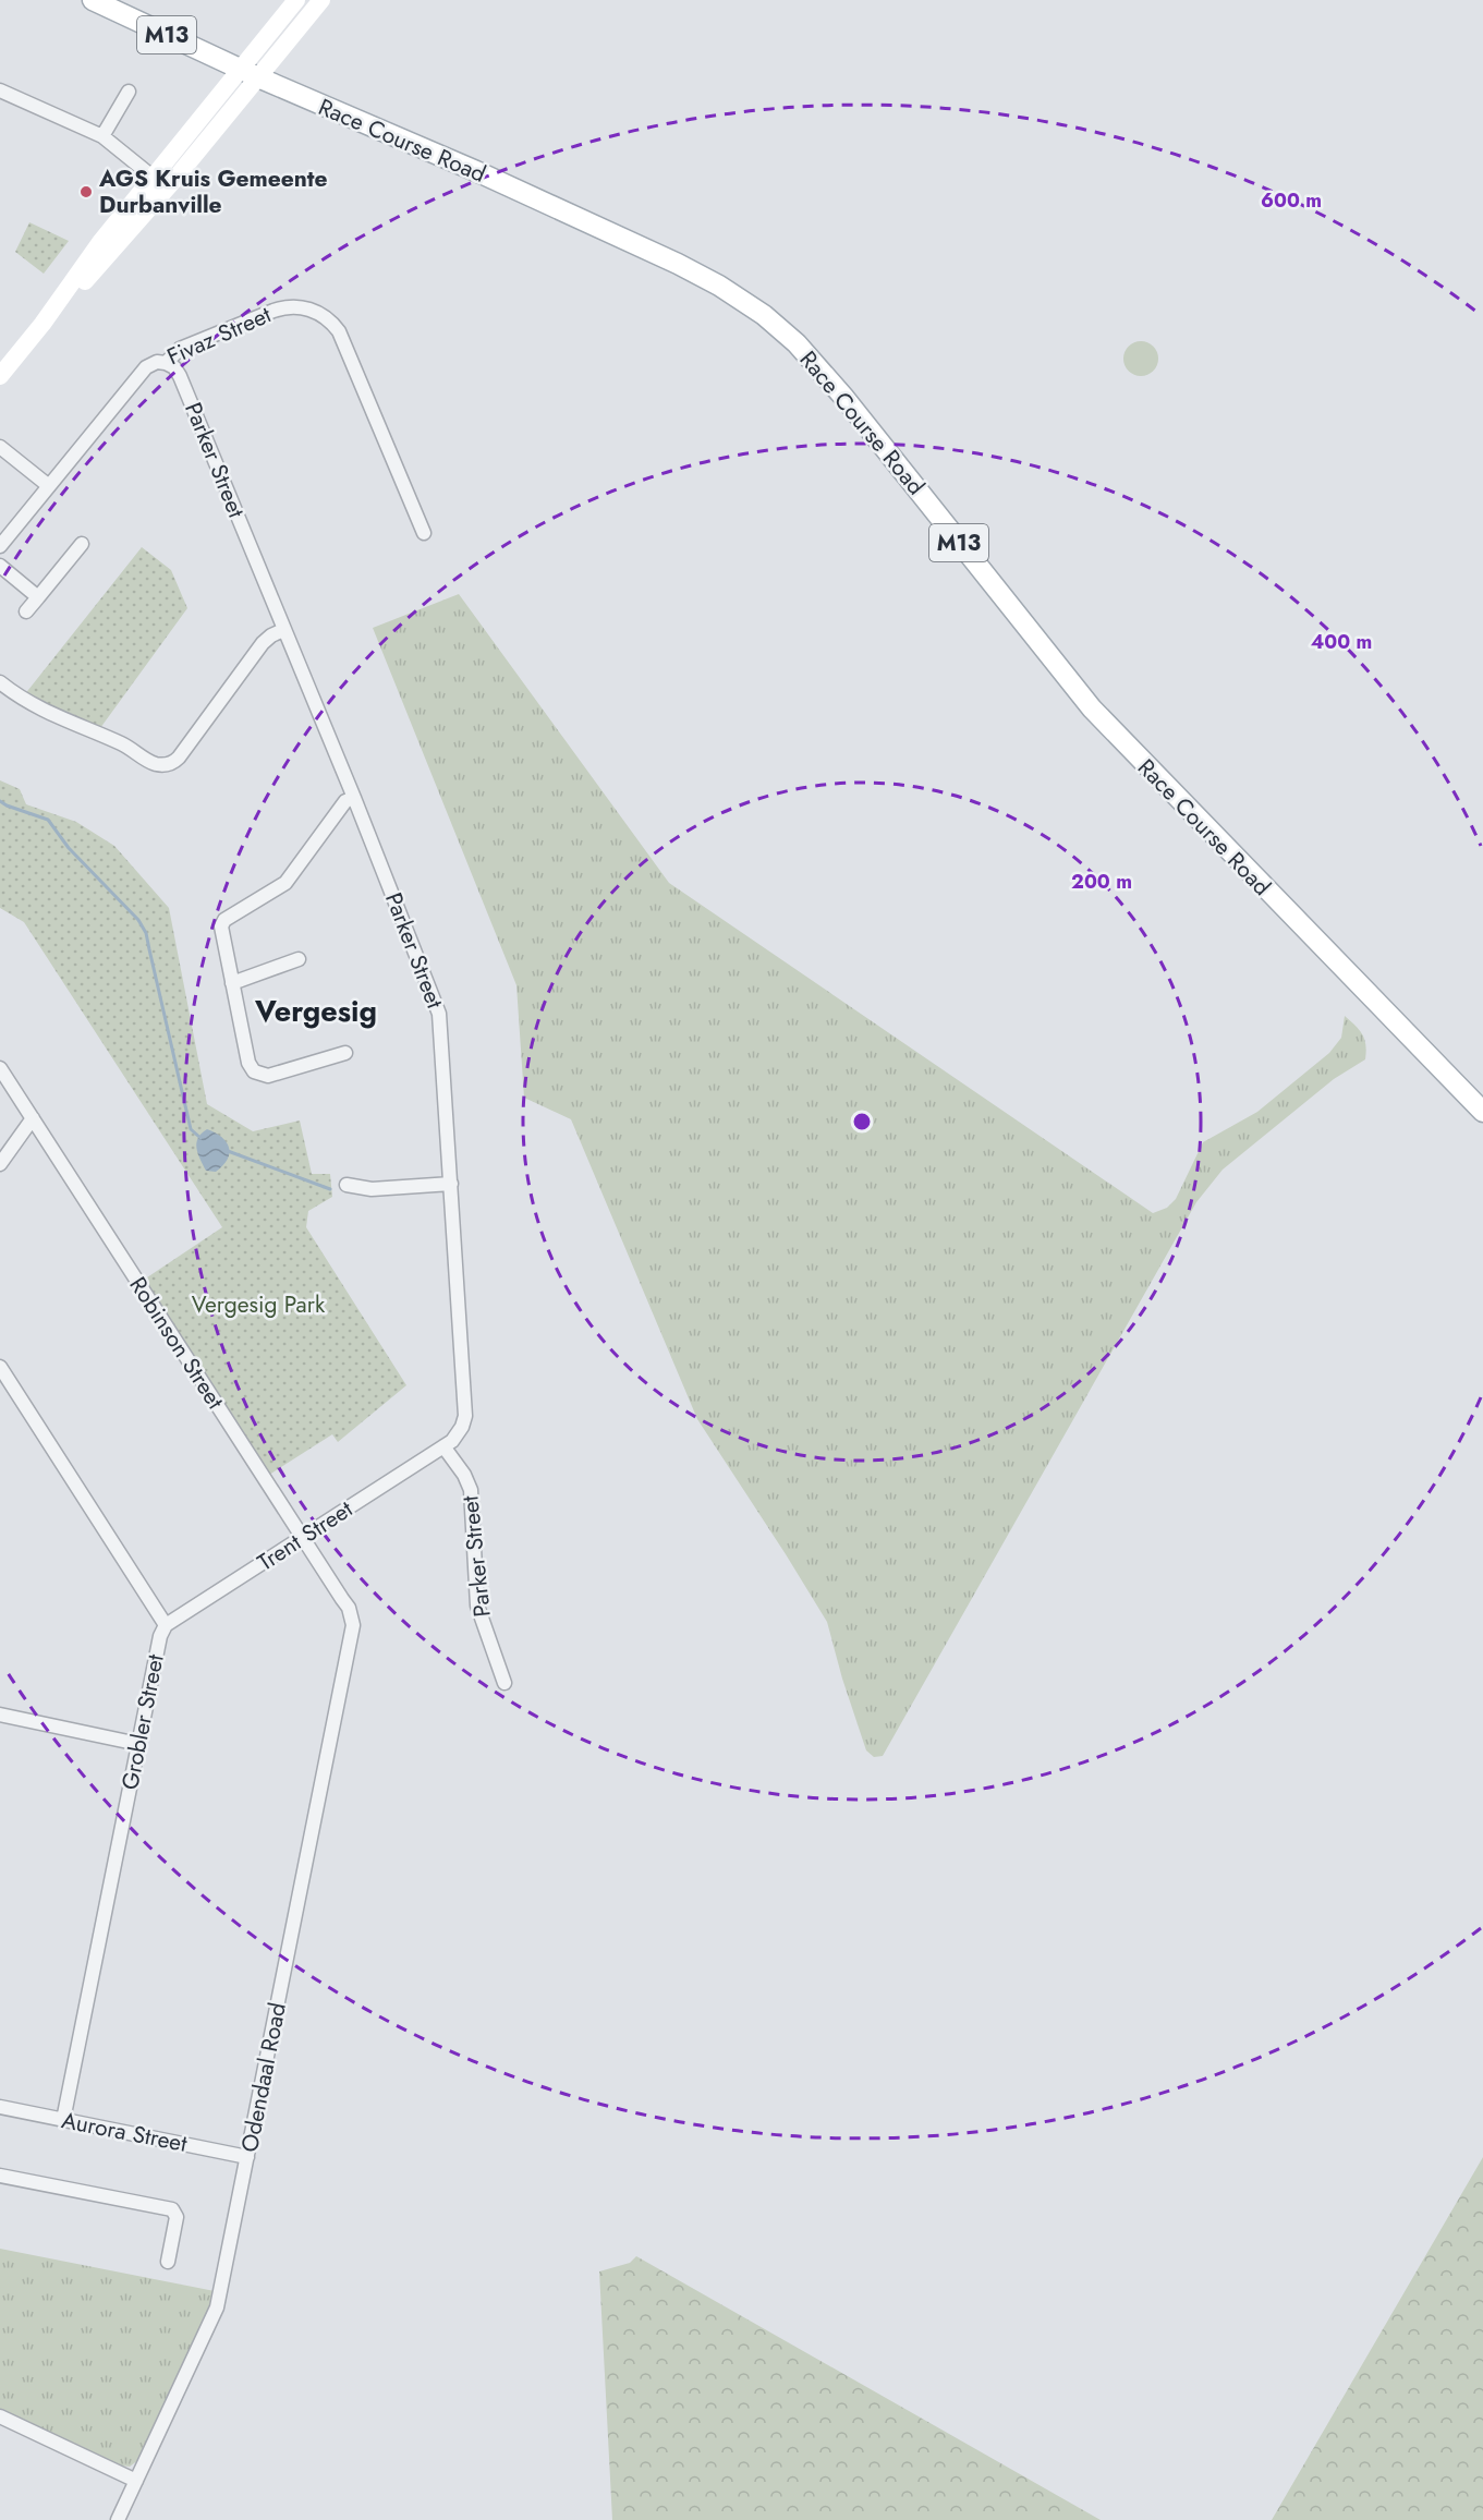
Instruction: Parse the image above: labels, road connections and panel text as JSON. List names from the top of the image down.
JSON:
{
  "streets": {
    "main road": ["M13", "Race Course Road"],
    "street": [
      "Fivaz Street",
      "Parker Street",
      "Robinson Street",
      "Trent Street",
      "Grobler Street",
      "Odendaal Road",
      "Aurora Street"
    ]
  },
  "crossings": [
    ["Fivaz Street", "Parker Street"],
    ["Parker Street", "Trent Street"],
    ["Robinson Street", "Trent Street"],
    ["Robinson Street", "Odendaal Road"],
    ["Trent Street", "Grobler Street"],
    ["Grobler Street", "Aurora Street"],
    ["Odendaal Road", "Aurora Street"]
  ],
  "districts": ["Vergesig"],
  "parks": ["Vergesig Park"],
  "places": ["AGS Kruis Gemeente Durbanville"],
  "rings": ["600 m", "400 m", "200 m"]
}
